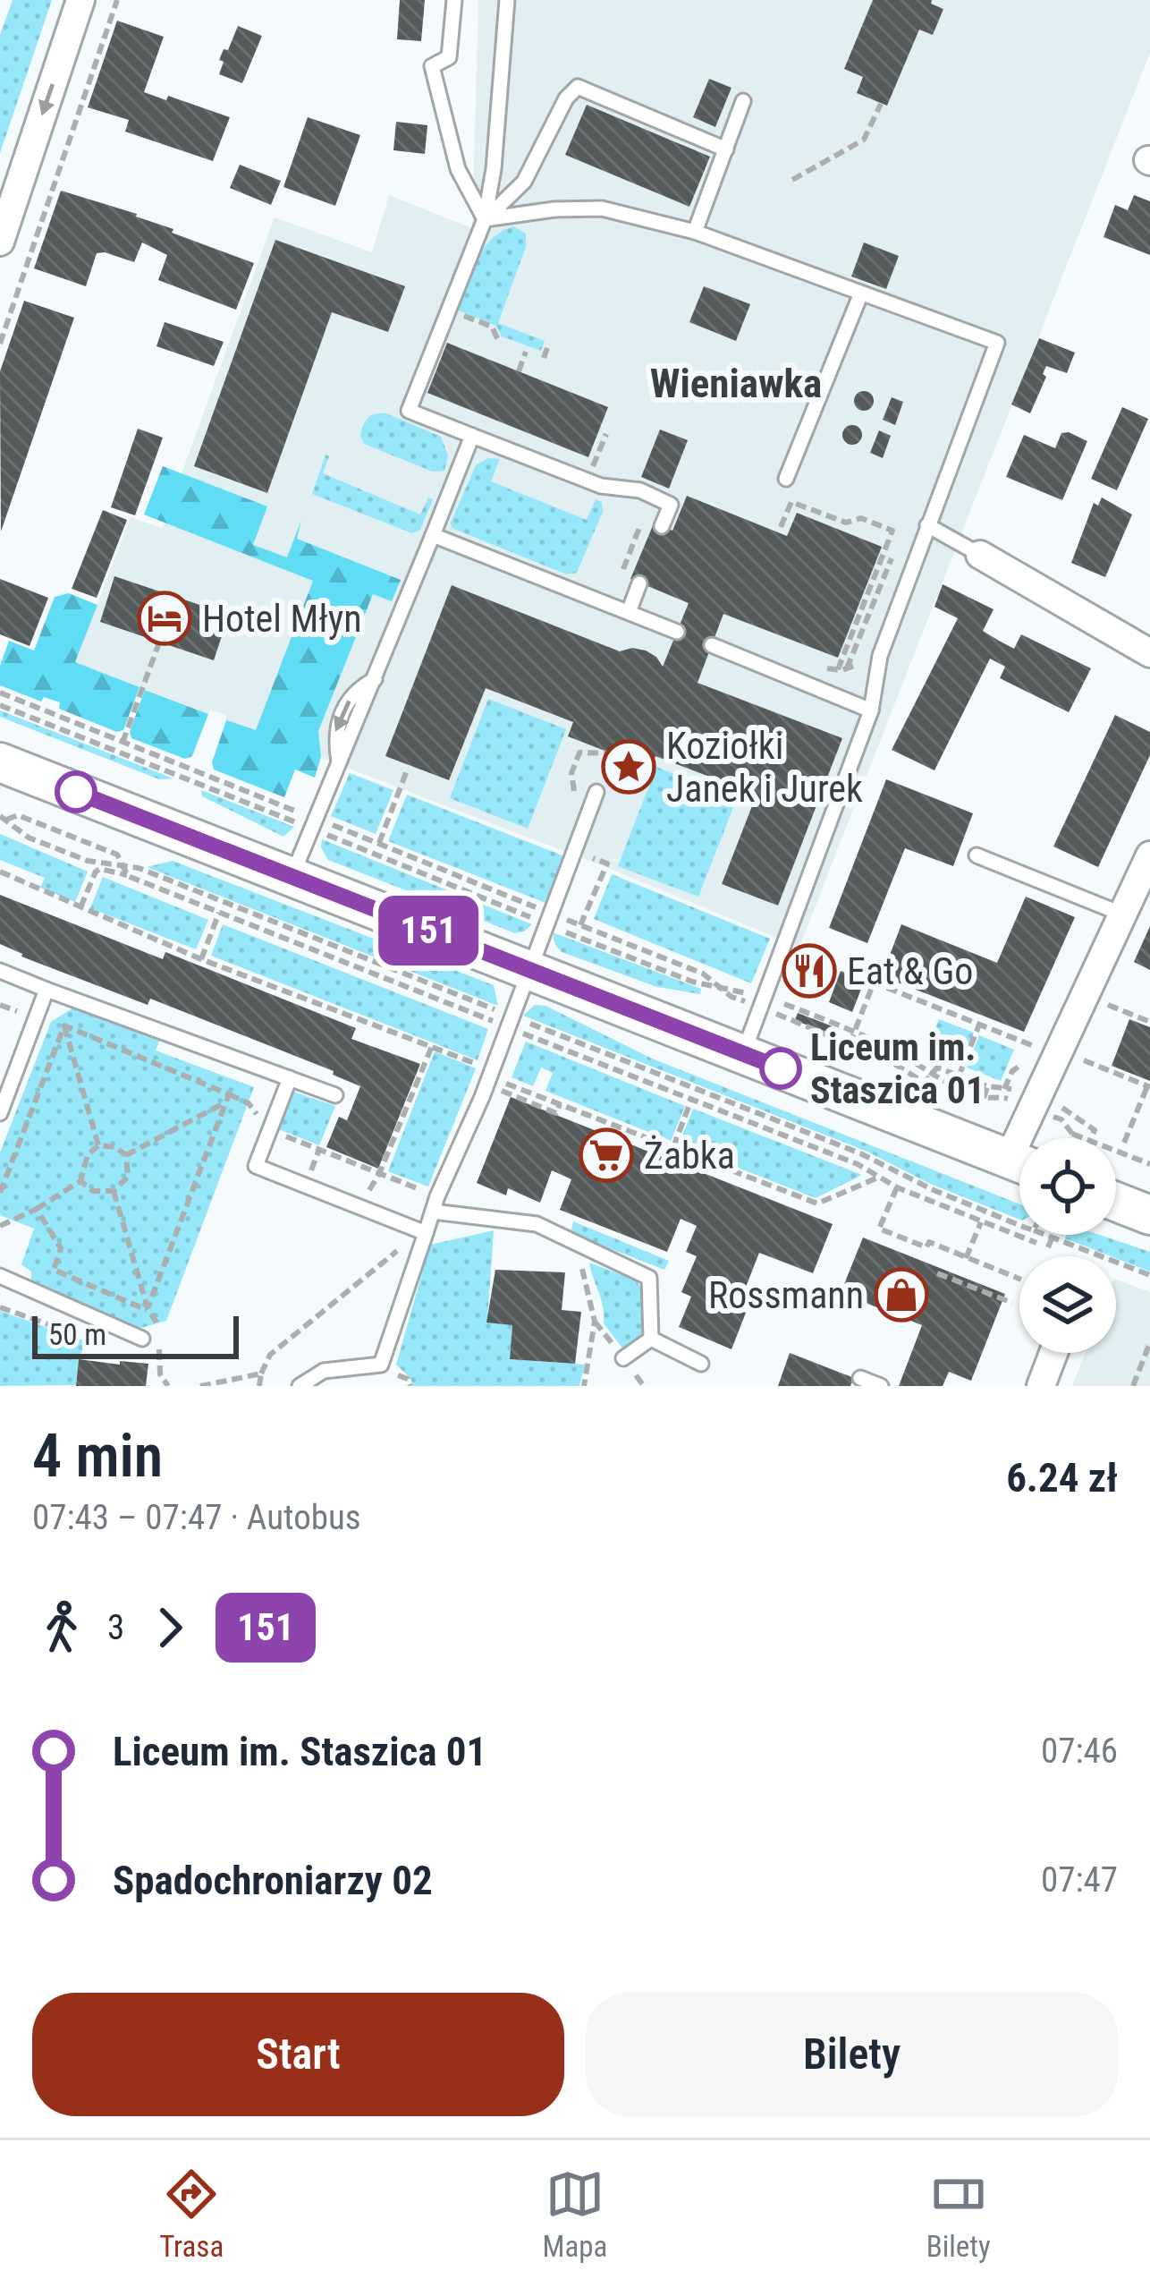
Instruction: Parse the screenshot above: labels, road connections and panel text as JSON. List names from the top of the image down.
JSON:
{
  "districts": ["Wieniawka"],
  "places": {
    "hotel": ["Hotel Młyn"],
    "place": ["Koziołki Janek i Jurek"],
    "restaurant": ["Eat & Go"],
    "other": ["Liceum im. Staszica 01"],
    "supermarket": ["Żabka"],
    "shop": ["Rossmann"]
  },
  "lines": ["bus line 151"],
  "scale_bar": "50 m",
  "page": {
    "on_map": "151",
    "scale": "50 m",
    "heading": ["4 min", "07:43 – 07:47 · Autobus", "6.24 zł"],
    "legs": ["3", "151"],
    "list": [
      {
        "name": "Liceum im. Staszica 01",
        "value": "07:46"
      },
      {
        "name": "Spadochroniarzy 02",
        "value": "07:47"
      }
    ],
    "buttons": ["Start", "Bilety"],
    "tabs": ["Trasa", "Mapa", "Bilety"]
  }
}
